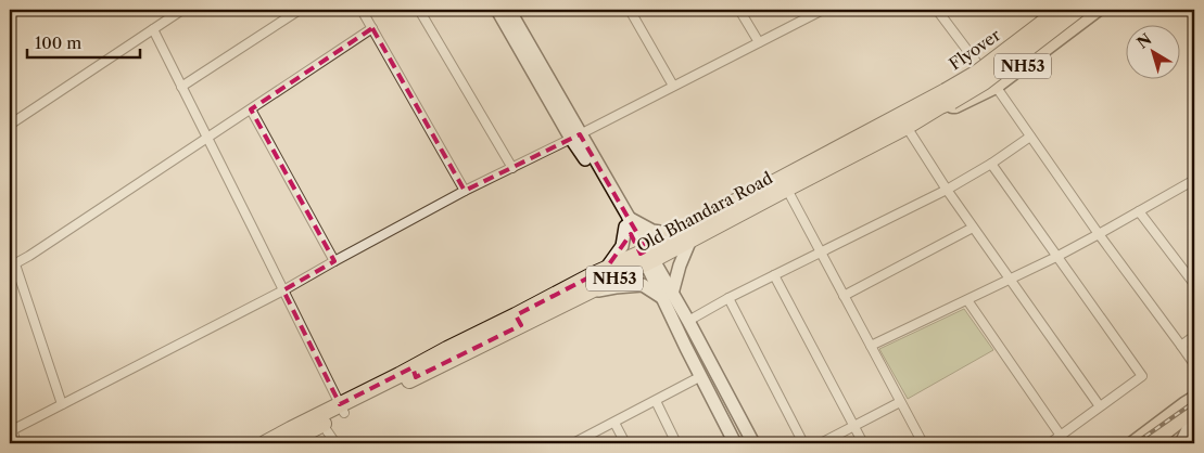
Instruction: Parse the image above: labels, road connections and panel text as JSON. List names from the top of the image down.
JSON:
{
  "streets": {
    "highway": ["Flyover", "NH53", "Old Bhandara Road"]
  },
  "crossings": [
    ["Flyover", "NH53"],
    ["Flyover", "Old Bhandara Road"],
    ["NH53", "Old Bhandara Road"]
  ],
  "scale_bar": "100 m",
  "north": "top left"
}
